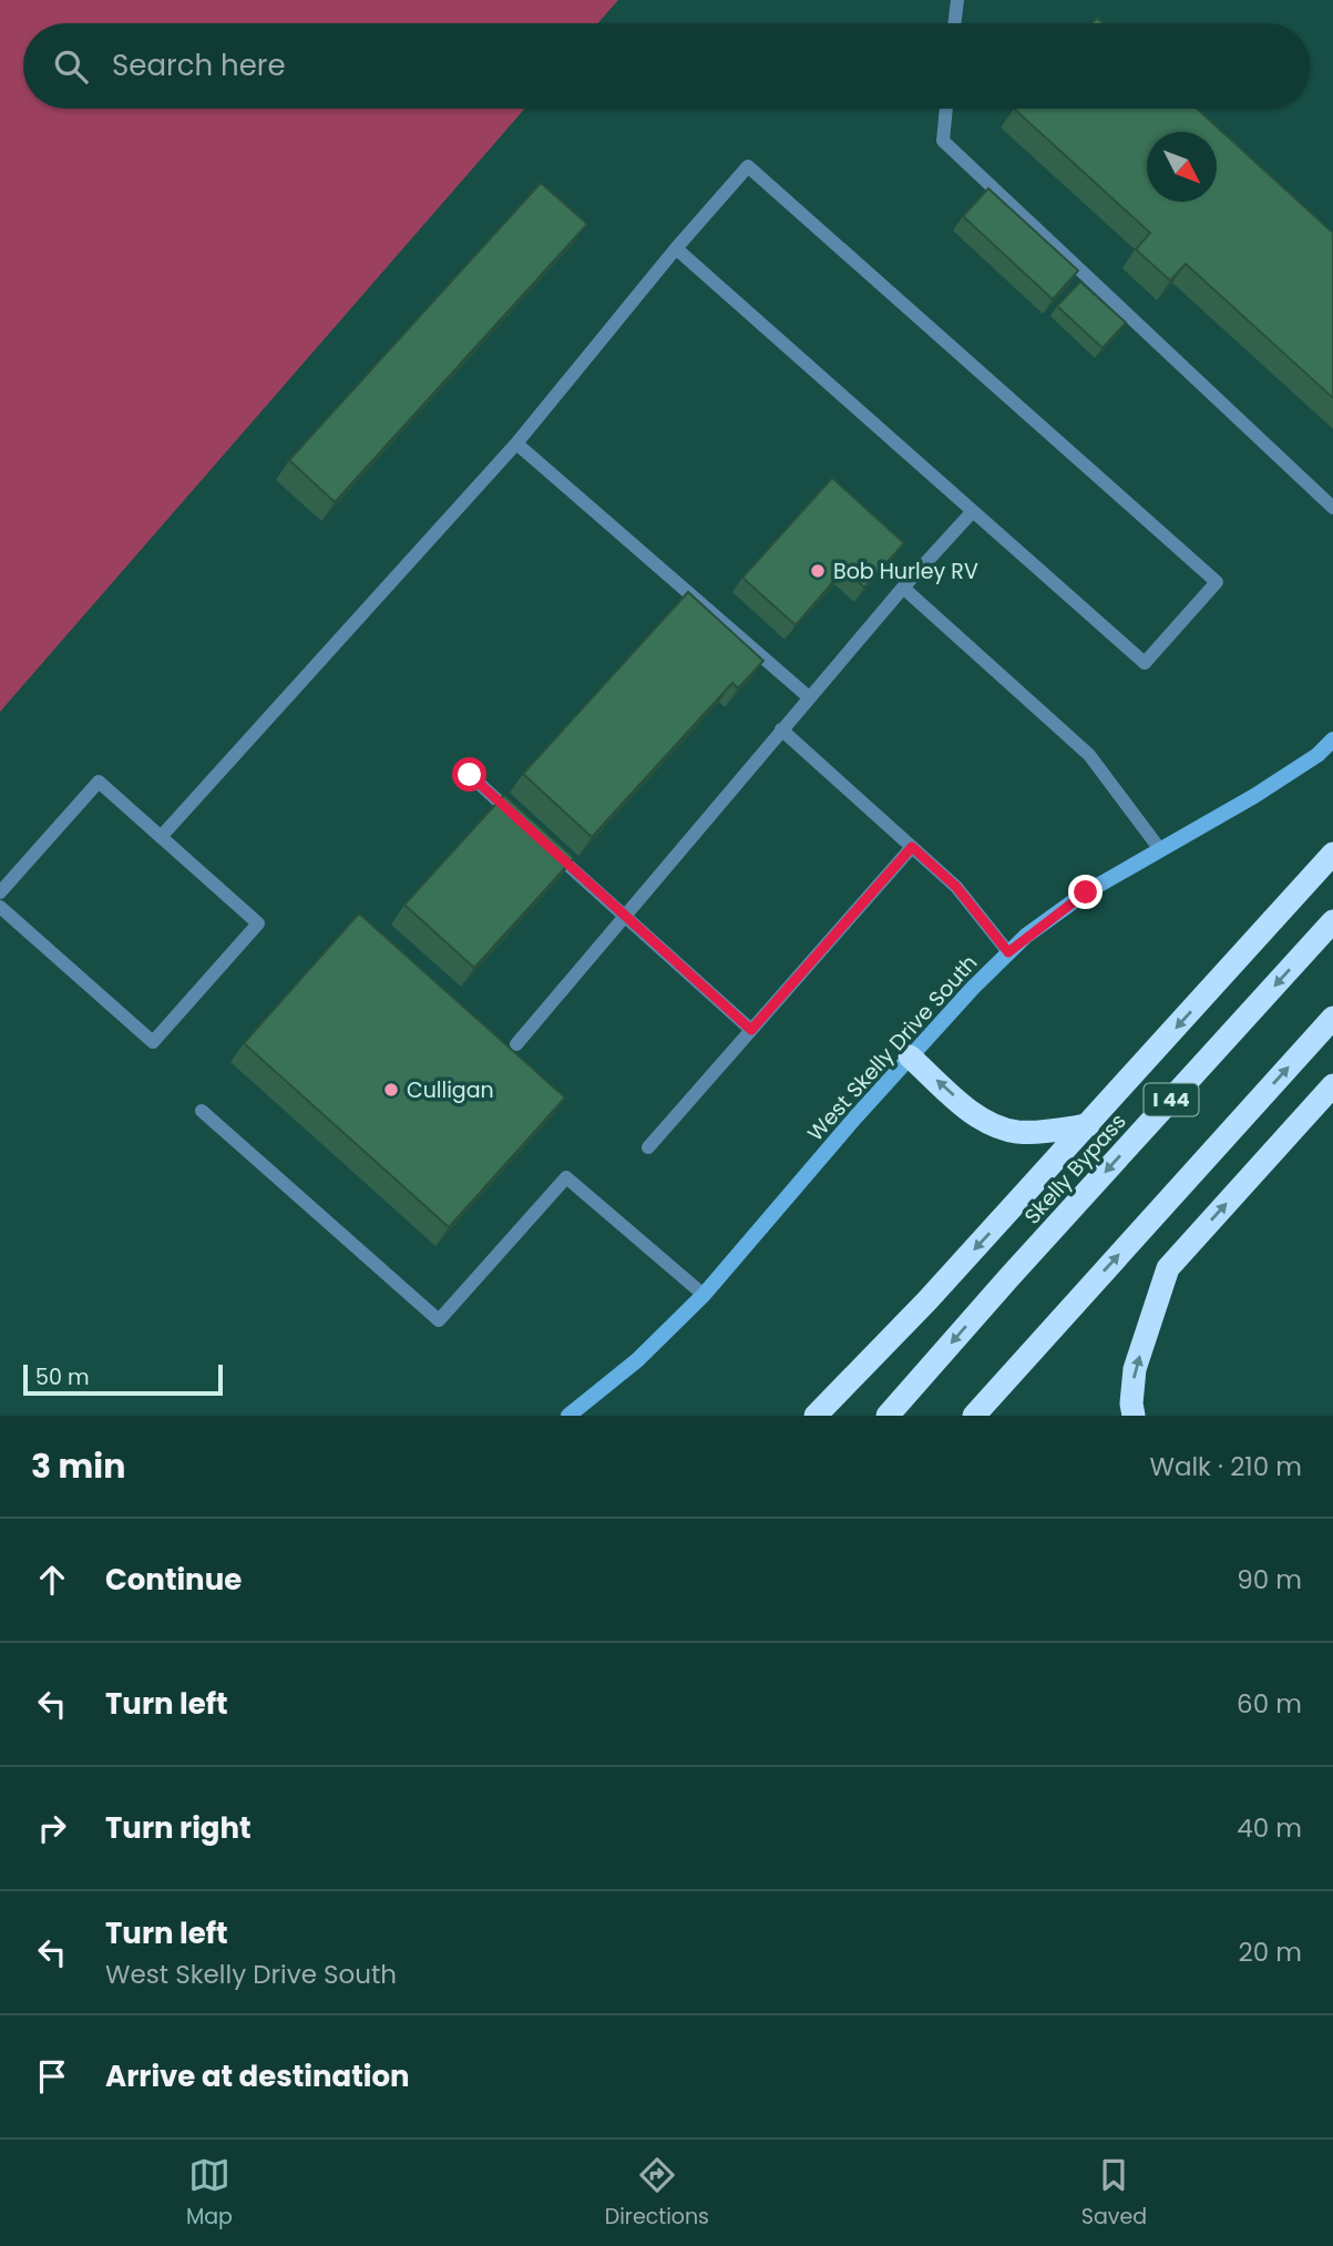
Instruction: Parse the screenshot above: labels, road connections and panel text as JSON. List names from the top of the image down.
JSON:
{
  "streets": {
    "highway": ["I 44", "Skelly Bypass"],
    "street": ["West Skelly Drive South"]
  },
  "places": ["Bob Hurley RV", "Culligan"],
  "scale_bar": "50 m",
  "north": "bottom right",
  "page": {
    "search": "Search here",
    "scale": "50 m",
    "heading": ["3 min", "Walk · 210 m"],
    "list": [
      ["Continue", "90 m"],
      ["Turn left", "60 m"],
      ["Turn right", "40 m"],
      ["Turn left", "West Skelly Drive South", "20 m"],
      "Arrive at destination"
    ],
    "nav": ["Map", "Directions", "Saved"]
  }
}
